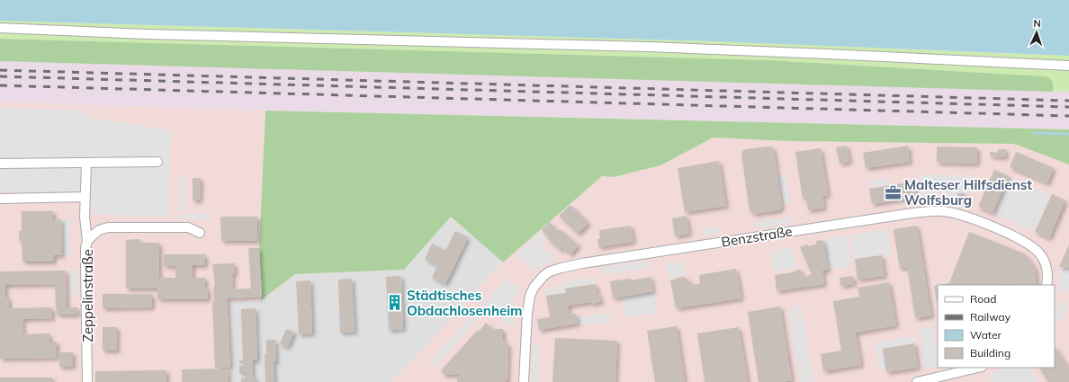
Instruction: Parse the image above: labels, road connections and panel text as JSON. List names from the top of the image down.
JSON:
{
  "streets": {
    "street": ["Benzstraße", "Zeppelinstraße"]
  },
  "places": {
    "office": ["Malteser Hilfsdienst Wolfsburg"],
    "building": ["Städtisches Obdachlosenheim"]
  },
  "legend": [
    "Road",
    "Railway",
    "Water",
    "Building"
  ],
  "north": "top"
}
